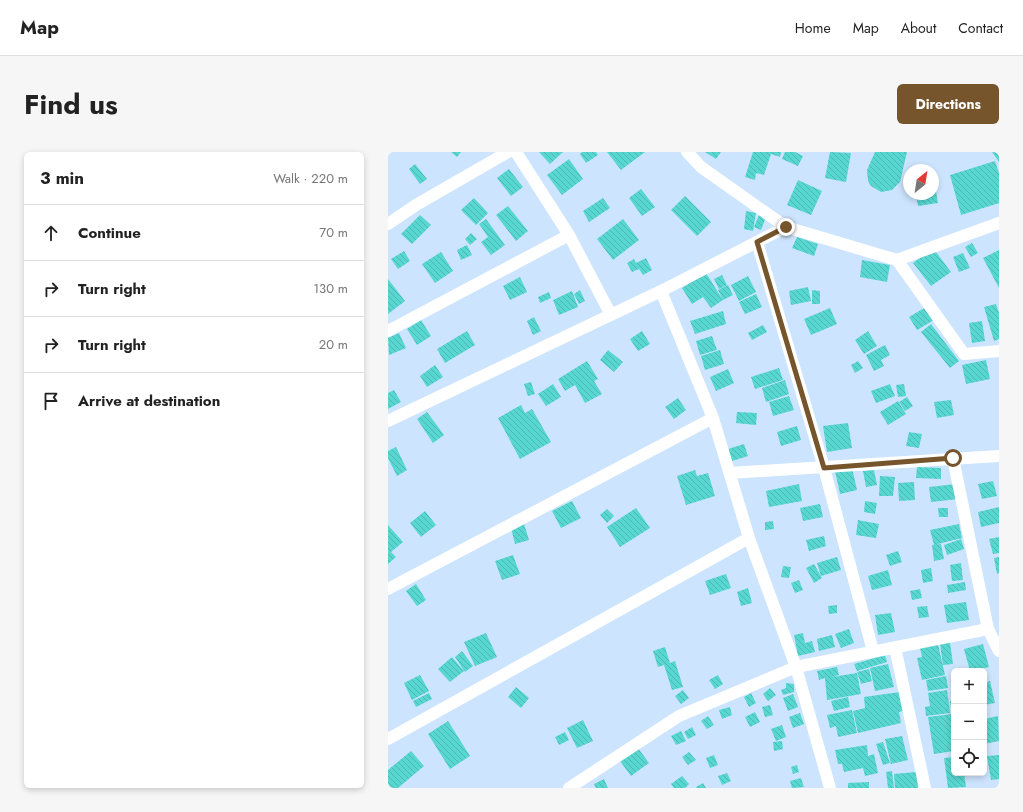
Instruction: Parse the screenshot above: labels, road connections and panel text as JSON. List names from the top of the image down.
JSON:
{
  "north": "top right",
  "page": {
    "header": "Map",
    "nav": [
      "Home",
      "Map",
      "About",
      "Contact"
    ],
    "title": "Find us",
    "buttons": "Directions",
    "heading": ["3 min", "Walk · 220 m"],
    "list": [
      ["Continue", "70 m"],
      ["Turn right", "130 m"],
      ["Turn right", "20 m"],
      "Arrive at destination"
    ],
    "map_buttons": ["+", "−"]
  }
}
